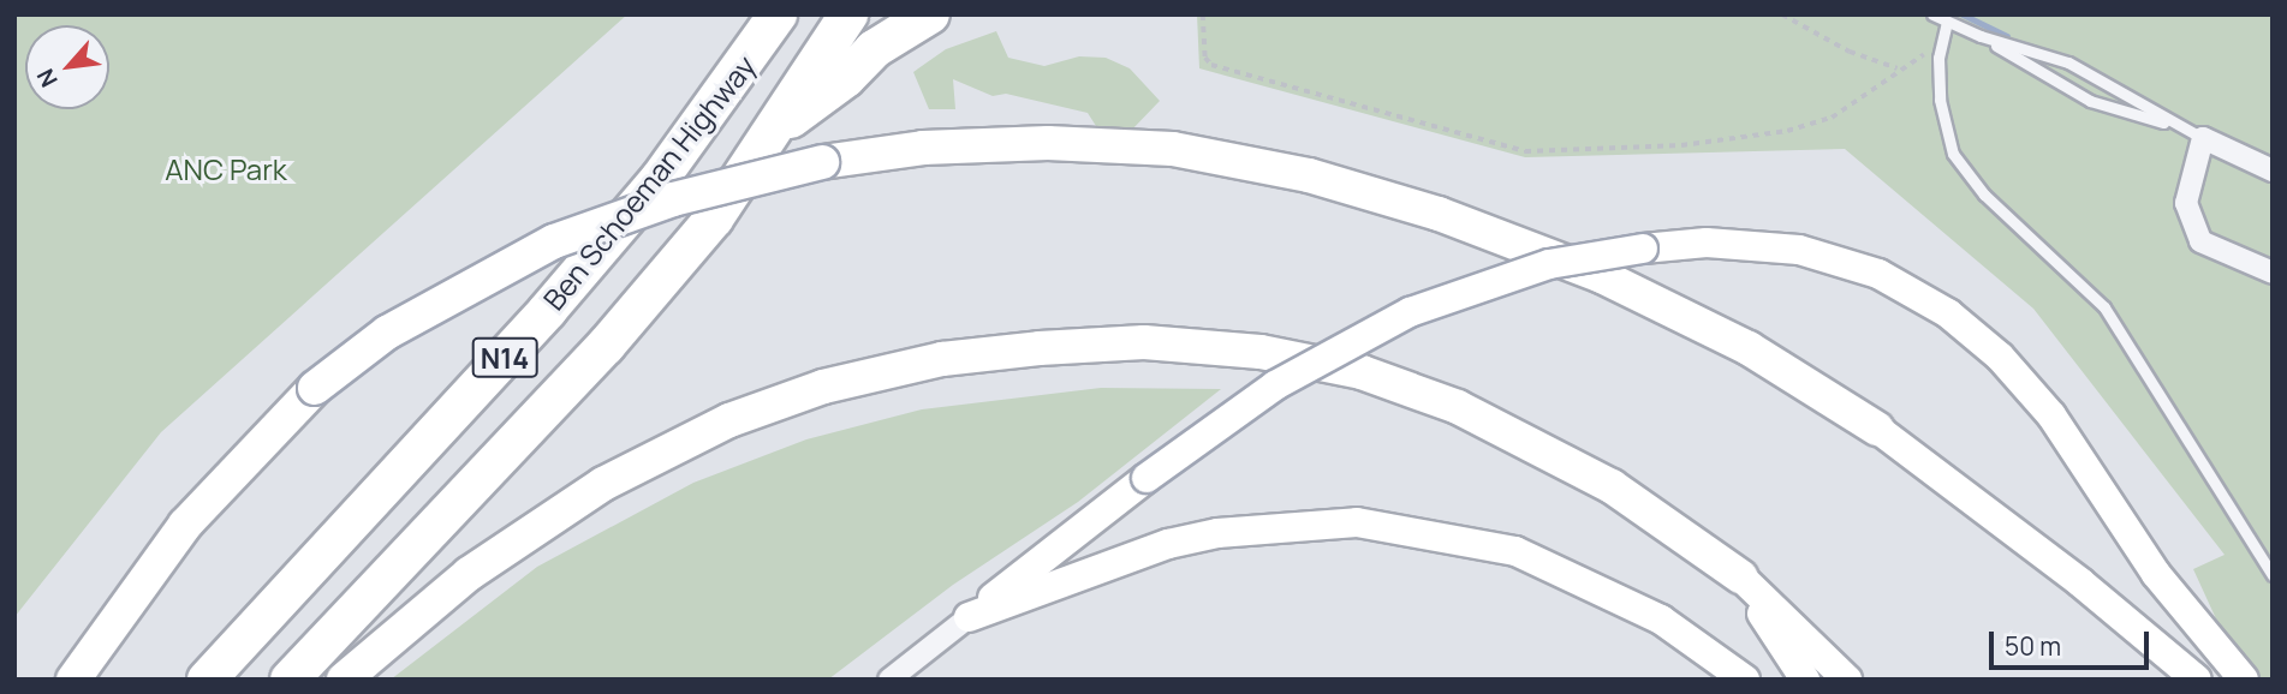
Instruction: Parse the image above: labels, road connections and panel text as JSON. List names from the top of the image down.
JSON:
{
  "streets": {
    "highway": ["Ben Schoeman Highway", "N14"]
  },
  "parks": ["ANC Park"],
  "scale_bar": "50 m",
  "north": "bottom left"
}
